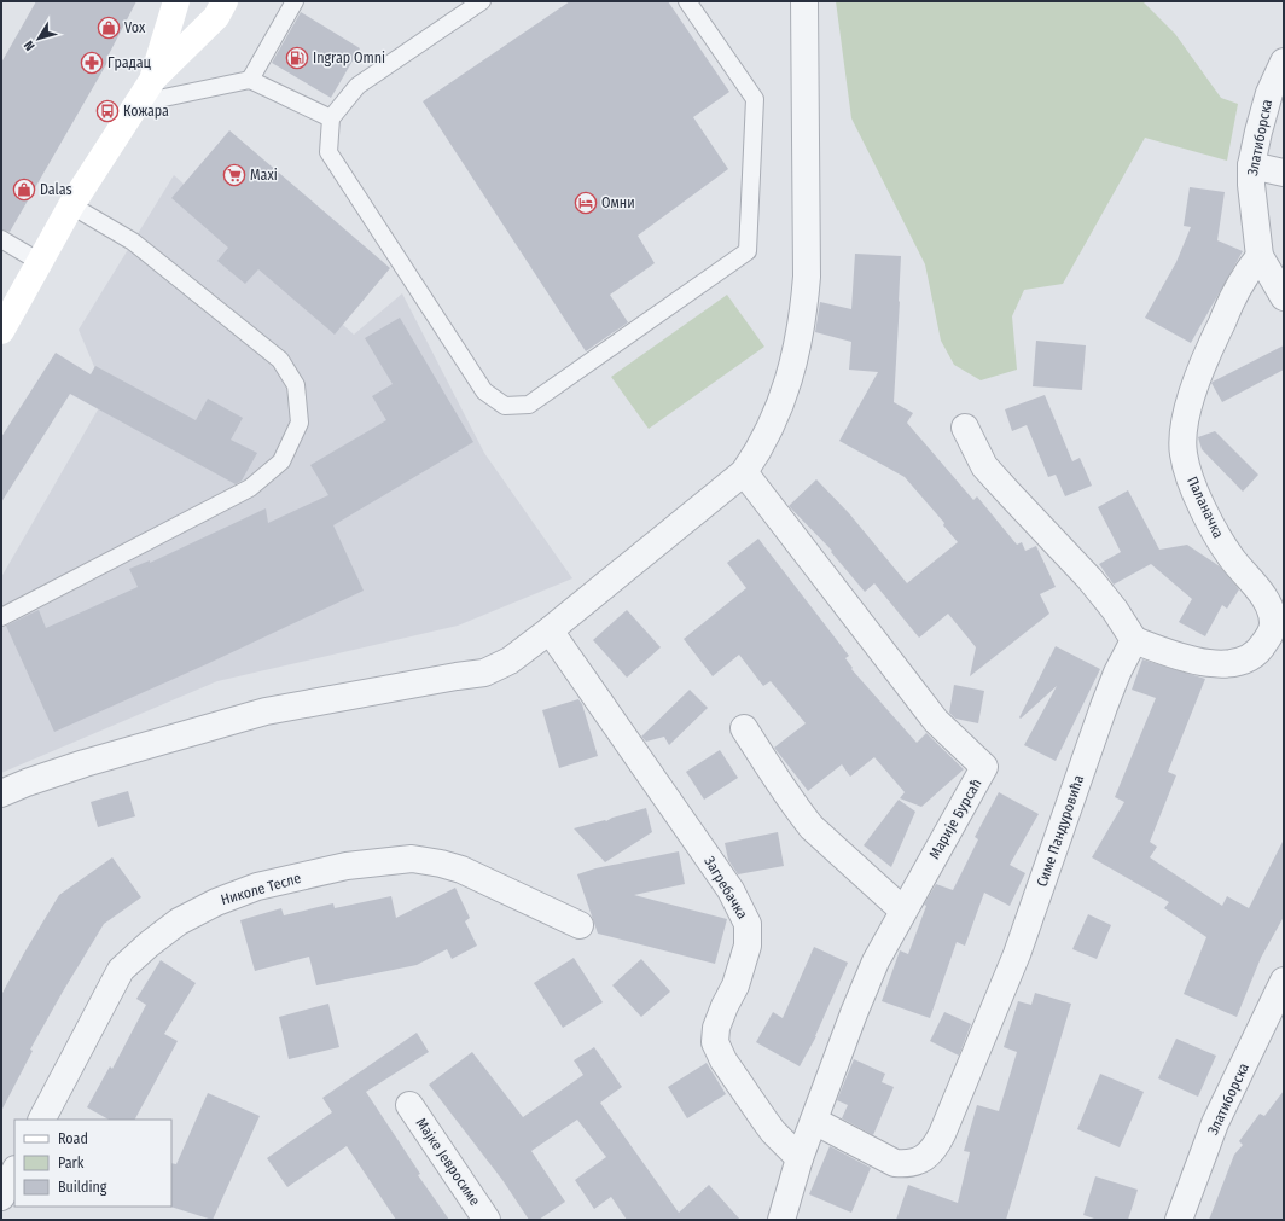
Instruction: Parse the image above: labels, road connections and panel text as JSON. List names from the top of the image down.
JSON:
{
  "streets": {
    "street": [
      "Златиборска",
      "Паланачка",
      "Марије Бурсаћ",
      "Симе Пандуровића",
      "Загребачка",
      "Николе Тесле",
      "Мајке Јевросиме"
    ]
  },
  "crossings": [
    ["Златиборска", "Паланачка"],
    ["Паланачка", "Симе Пандуровића"],
    ["Марије Бурсаћ", "Симе Пандуровића"],
    ["Марије Бурсаћ", "Загребачка"]
  ],
  "places": {
    "shop": ["Vox", "Dalas"],
    "fuel station": ["Ingrap Omni"],
    "pharmacy": ["Градац"],
    "bus stop": ["Кожара"],
    "supermarket": ["Maxi"],
    "hotel": ["Омни"]
  },
  "legend": ["Road", "Park", "Building"],
  "north": "bottom left"
}
